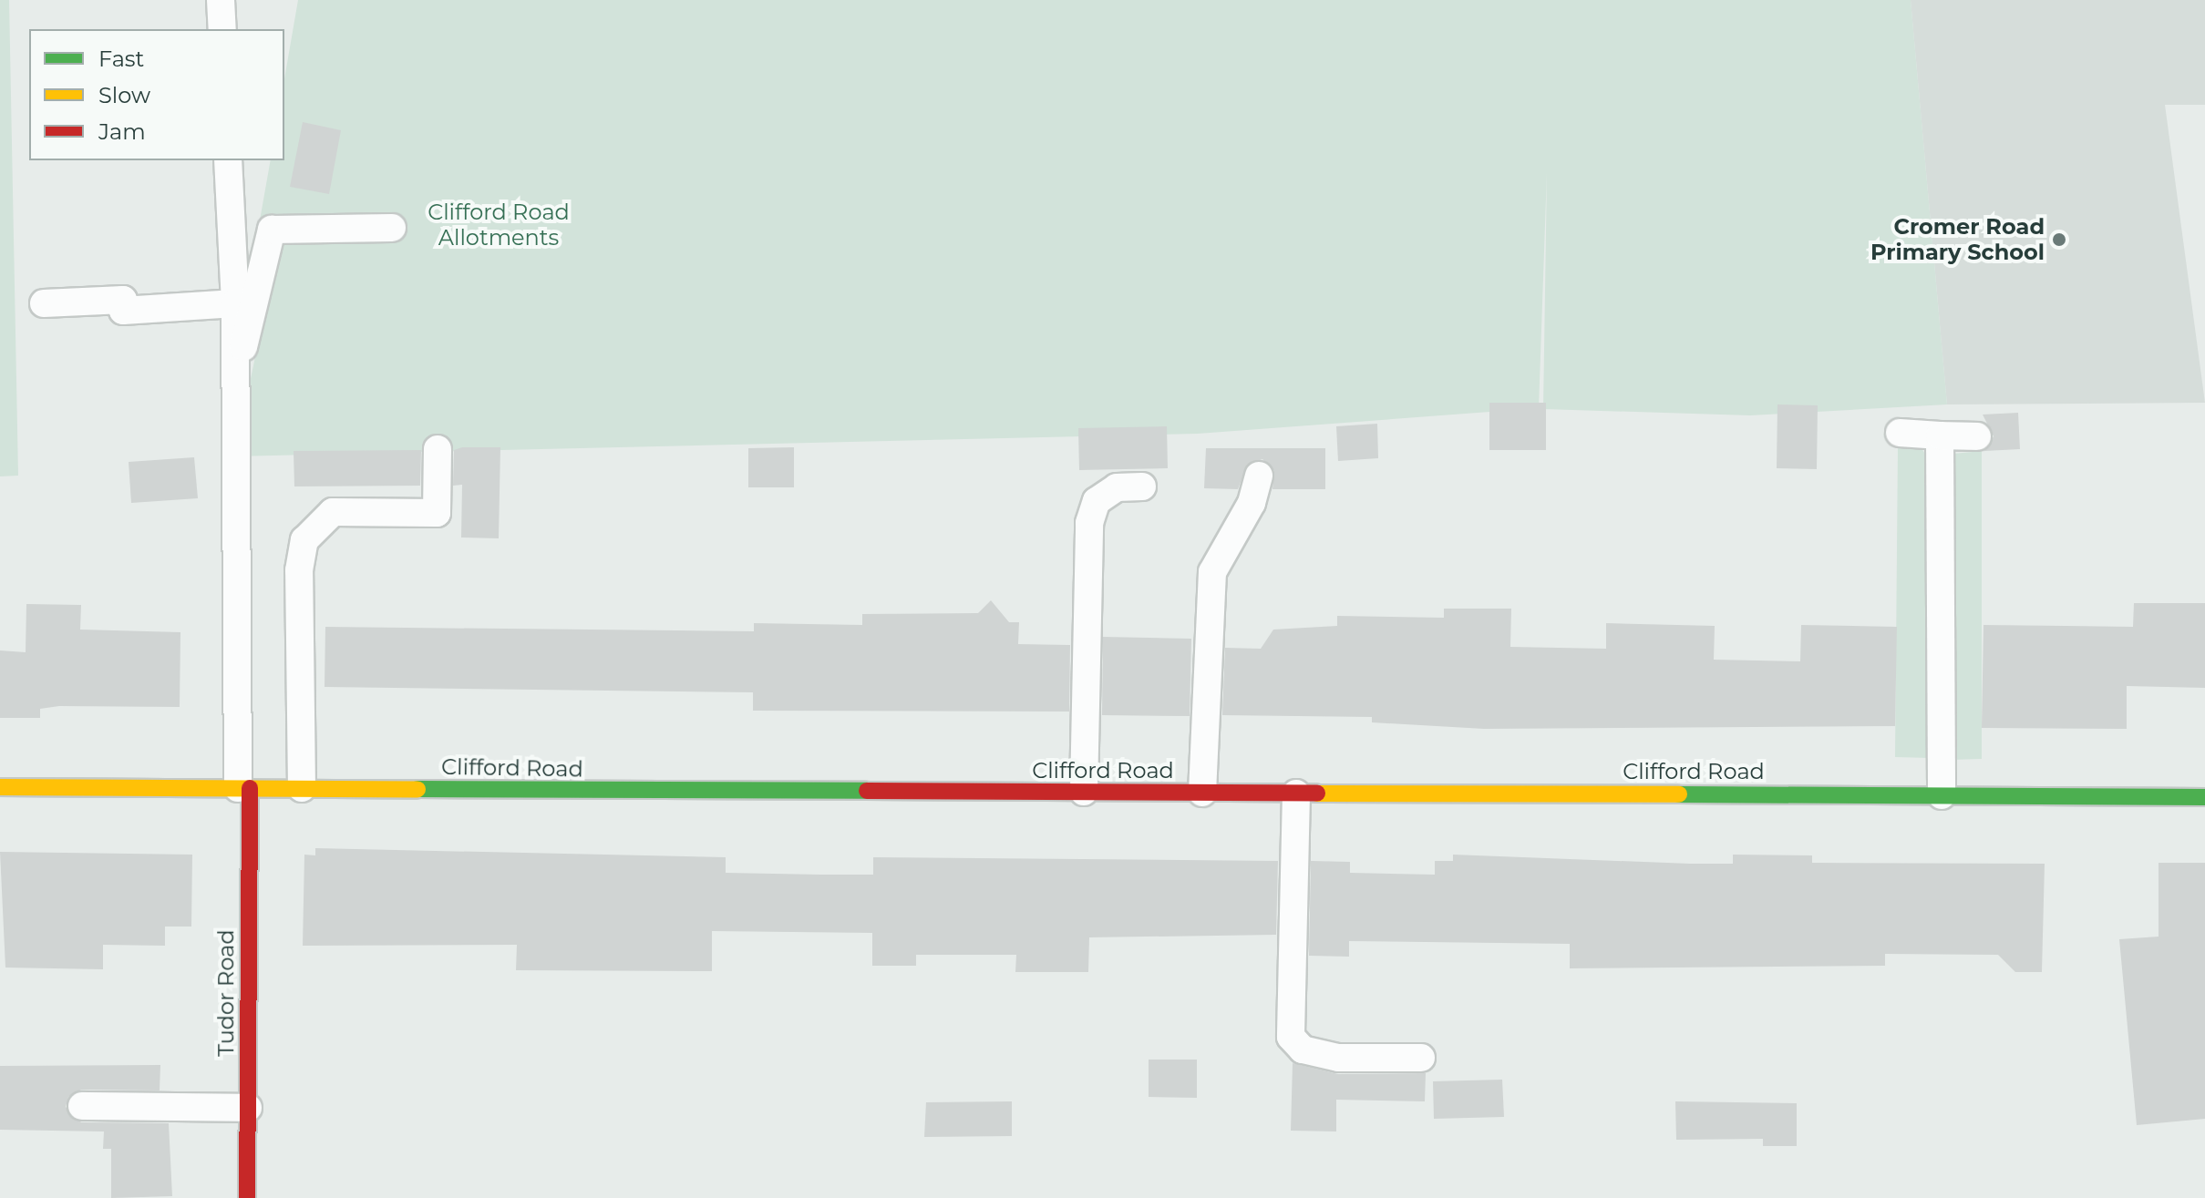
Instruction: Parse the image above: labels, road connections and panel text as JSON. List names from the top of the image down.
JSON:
{
  "streets": {
    "street": ["Clifford Road", "Tudor Road"]
  },
  "crossings": [
    ["Clifford Road", "Tudor Road"]
  ],
  "parks": ["Clifford Road Allotments"],
  "places": ["Cromer Road Primary School"],
  "legend": ["Fast", "Slow", "Jam"]
}
